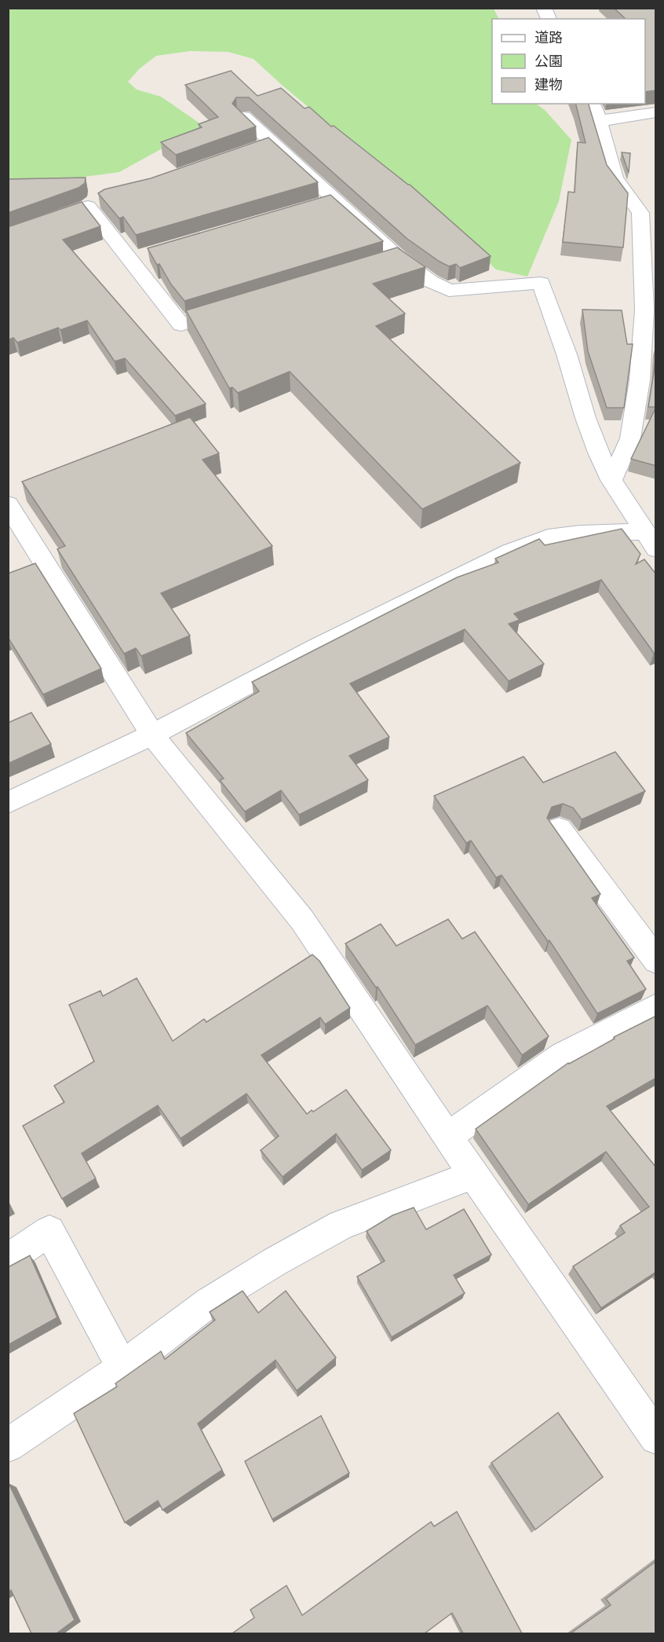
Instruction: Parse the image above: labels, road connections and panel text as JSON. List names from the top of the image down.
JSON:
{
  "legend": ["道路", "公園", "建物"]
}
